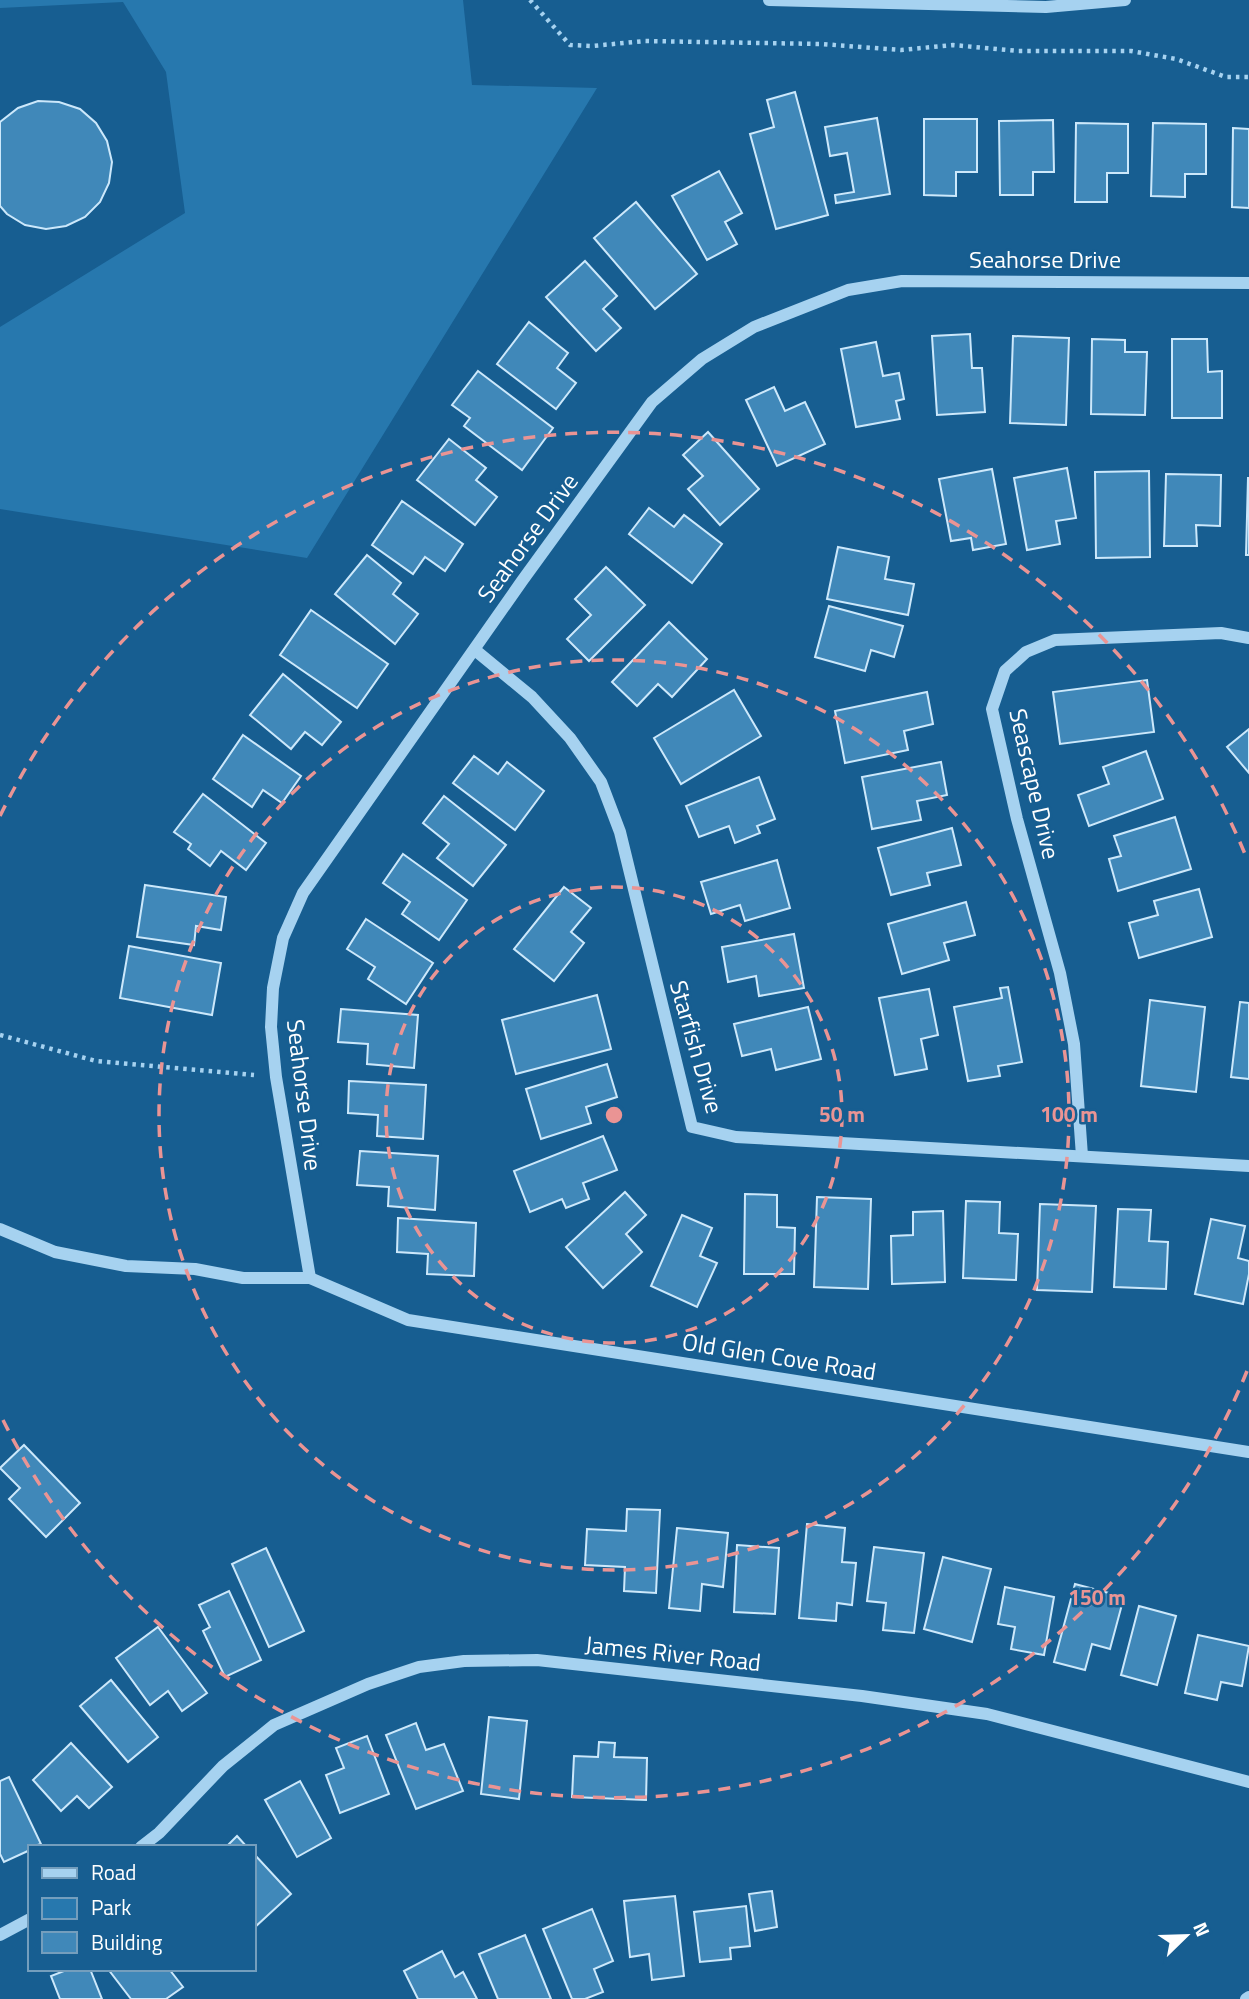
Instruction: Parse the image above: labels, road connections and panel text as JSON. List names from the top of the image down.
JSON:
{
  "streets": {
    "street": [
      "Seahorse Drive",
      "Seascape Drive",
      "Starfish Drive",
      "Old Glen Cove Road",
      "James River Road"
    ]
  },
  "crossings": [
    ["Seahorse Drive", "Starfish Drive"],
    ["Seahorse Drive", "Old Glen Cove Road"],
    ["Seascape Drive", "Starfish Drive"]
  ],
  "legend": ["Road", "Park", "Building"],
  "north": "top right",
  "rings": ["50 m", "100 m", "150 m"]
}
